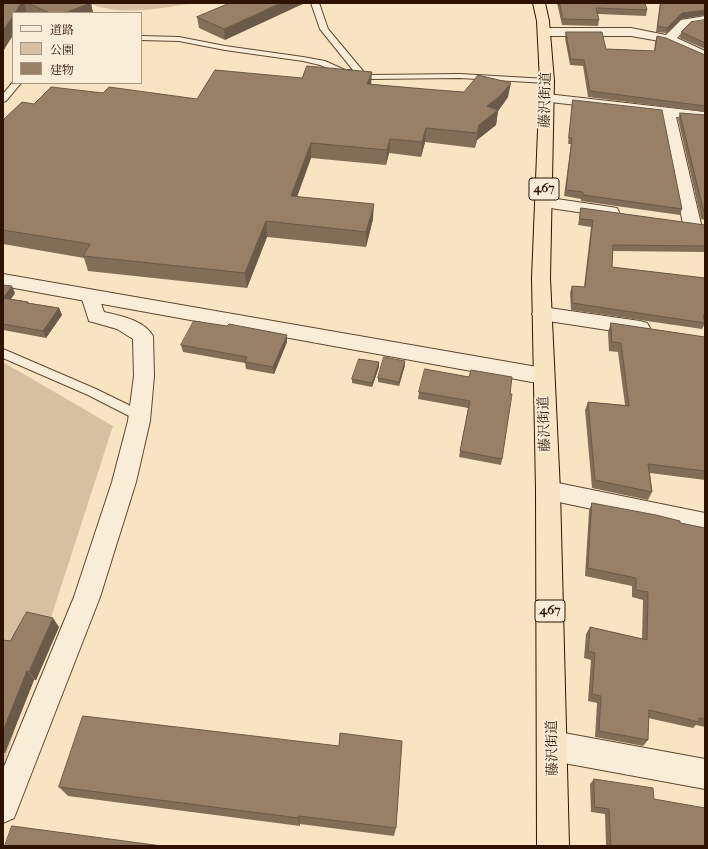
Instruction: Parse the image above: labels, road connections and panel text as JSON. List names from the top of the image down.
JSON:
{
  "streets": {
    "highway": ["藤沢街道", "467"]
  },
  "legend": ["道路", "公園", "建物"]
}
